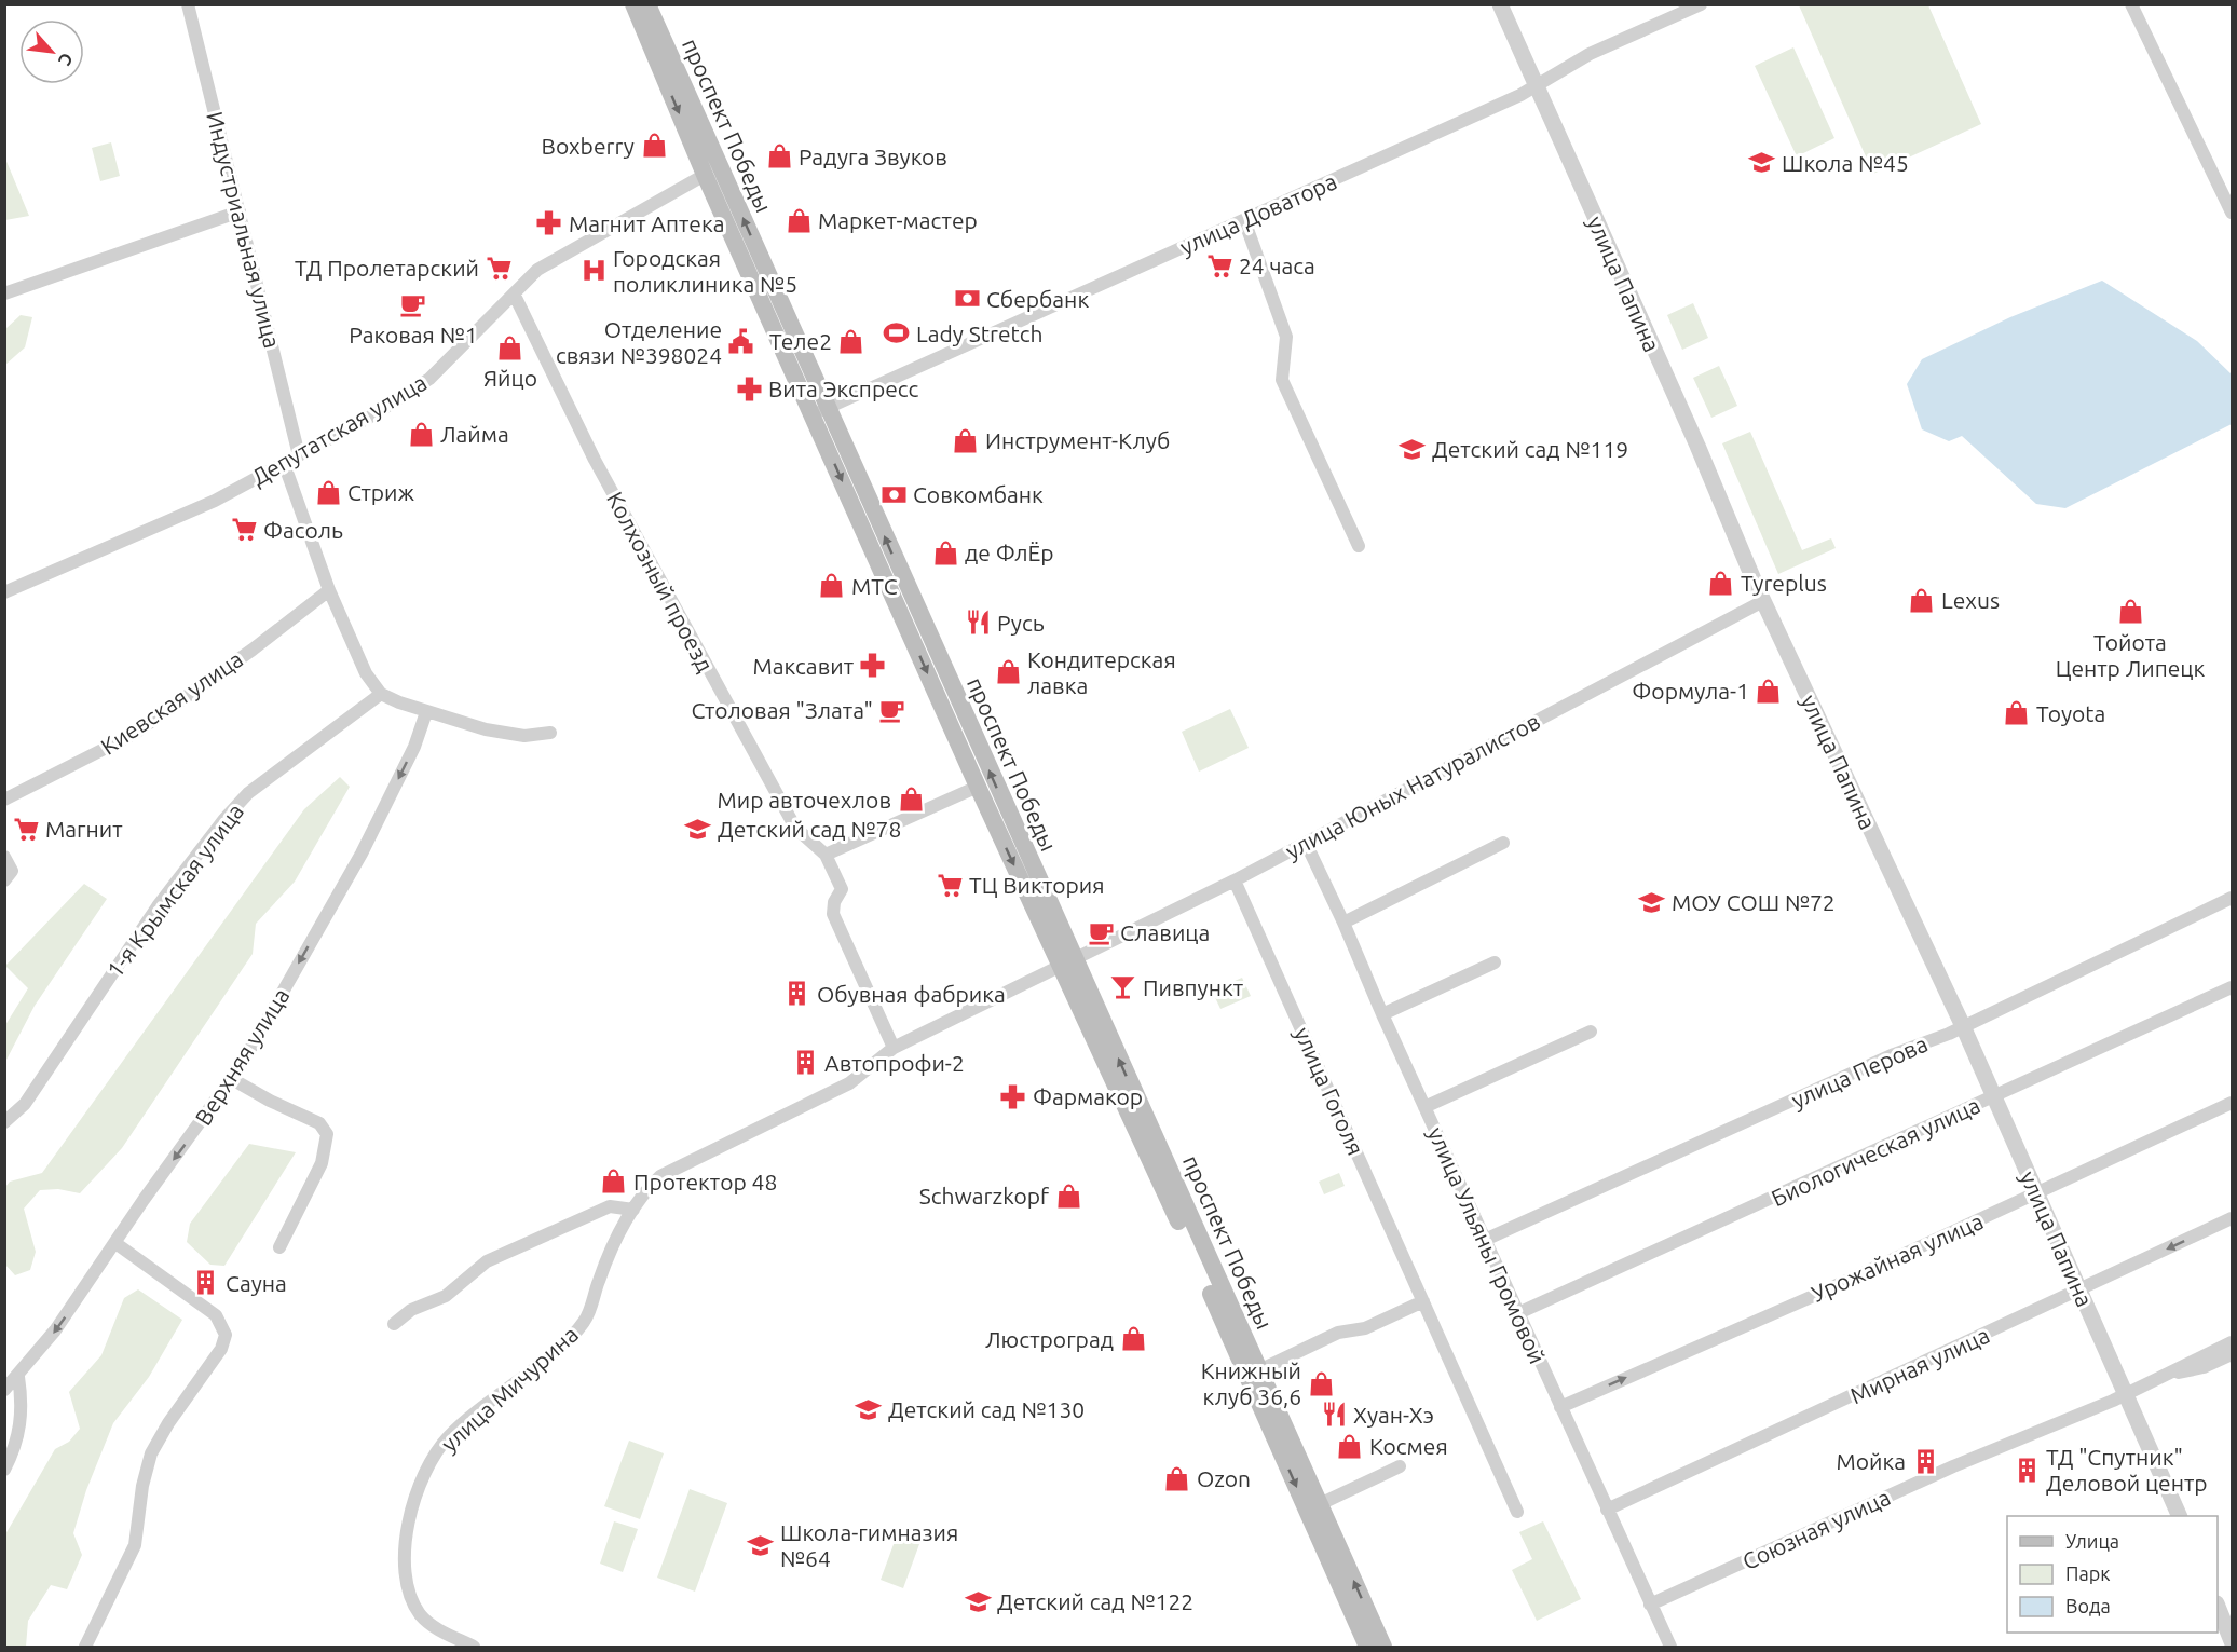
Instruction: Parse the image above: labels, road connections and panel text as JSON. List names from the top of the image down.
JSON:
{
  "streets": {
    "main road": ["проспект Победы"],
    "street": [
      "улица Доватора",
      "Индустриальная улица",
      "улица Папина",
      "Депутатская улица",
      "Колхозный проезд",
      "Киевская улица",
      "улица Юных Натуралистов",
      "1-я Крымская улица",
      "Верхняя улица",
      "улица Перова",
      "улица Гоголя",
      "Биологическая улица",
      "улица Ульяны Громовой",
      "Урожайная улица",
      "Мирная улица",
      "улица Мичурина",
      "Союзная улица"
    ]
  },
  "crossings": [
    ["проспект Победы", "улица Доватора"],
    ["проспект Победы", "Депутатская улица"],
    ["проспект Победы", "улица Юных Натуралистов"],
    ["проспект Победы", "улица Мичурина"],
    ["улица Доватора", "улица Папина"],
    ["Индустриальная улица", "Депутатская улица"],
    ["улица Папина", "улица Юных Натуралистов"],
    ["улица Папина", "улица Перова"],
    ["улица Папина", "Биологическая улица"],
    ["улица Папина", "Урожайная улица"],
    ["улица Папина", "Мирная улица"],
    ["улица Папина", "Союзная улица"],
    ["Депутатская улица", "Колхозный проезд"],
    ["Колхозный проезд", "улица Мичурина"],
    ["улица Юных Натуралистов", "улица Гоголя"],
    ["улица Юных Натуралистов", "улица Ульяны Громовой"],
    ["улица Юных Натуралистов", "улица Мичурина"],
    ["улица Перова", "улица Ульяны Громовой"],
    ["Биологическая улица", "улица Ульяны Громовой"],
    ["улица Ульяны Громовой", "Урожайная улица"],
    ["улица Ульяны Громовой", "Мирная улица"],
    ["улица Ульяны Громовой", "Союзная улица"]
  ],
  "one_way": ["Верхняя улица", "Урожайная улица"],
  "places": {
    "shop": [
      "Boxberry",
      "Радуга Звуков",
      "Маркет-мастер",
      "Теле2",
      "Яйцо",
      "Лайма",
      "Инструмент-Клуб",
      "Стриж",
      "де ФлЁр",
      "Tyreplus",
      "МТС",
      "Lexus",
      "Тойота Центр Липецк",
      "Кондитерская лавка",
      "Формула-1",
      "Toyota",
      "Мир авточехлов",
      "Протектор 48",
      "Schwarzkopf",
      "Люстроград",
      "Книжный клуб 36,6",
      "Космея",
      "Ozon"
    ],
    "school or university": [
      "Школа №45",
      "Детский сад №119",
      "Детский сад №78",
      "МОУ СОШ №72",
      "Детский сад №130",
      "Школа-гимназия №64",
      "Детский сад №122"
    ],
    "pharmacy": [
      "Магнит Аптека",
      "Вита Экспресс",
      "Максавит",
      "Фармакор"
    ],
    "supermarket": [
      "24 часа",
      "ТД Пролетарский",
      "Фасоль",
      "Магнит",
      "ТЦ Виктория"
    ],
    "hospital": ["Городская поликлиника №5"],
    "bank": ["Сбербанк", "Совкомбанк"],
    "cafe": ["Раковая №1", "Столовая \"Злата\"", "Славица"],
    "sports": ["Lady Stretch"],
    "public building": ["Отделение связи №398024"],
    "restaurant": ["Русь", "Хуан-Хэ"],
    "bar": ["Пивпункт"],
    "building": [
      "Обувная фабрика",
      "Автопрофи-2",
      "Сауна",
      "Мойка",
      "ТД \"Спутник\" Деловой центр"
    ]
  },
  "legend": ["Улица", "Парк", "Вода"],
  "north": "bottom right"
}
